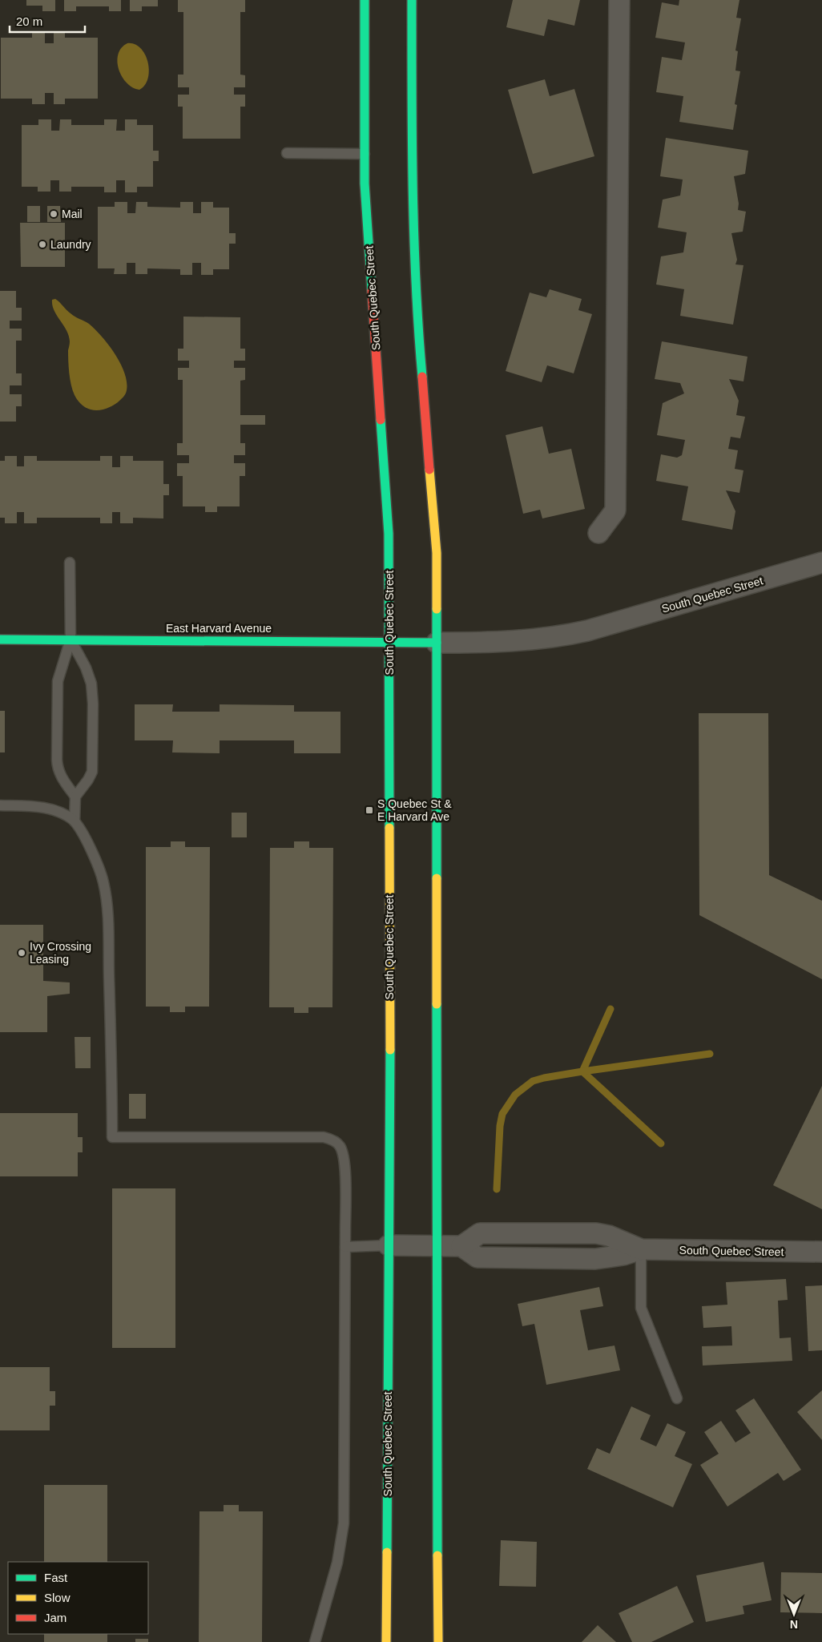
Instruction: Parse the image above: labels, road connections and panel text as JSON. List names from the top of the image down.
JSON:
{
  "streets": {
    "main road": ["South Quebec Street", "East Harvard Avenue"]
  },
  "crossings": [
    ["South Quebec Street", "East Harvard Avenue"]
  ],
  "places": {
    "other": ["Mail", "Laundry", "Ivy Crossing Leasing"],
    "transit": ["S Quebec St & E Harvard Ave"]
  },
  "legend": ["Fast", "Slow", "Jam"],
  "scale_bar": "20 m",
  "north": "bottom"
}
